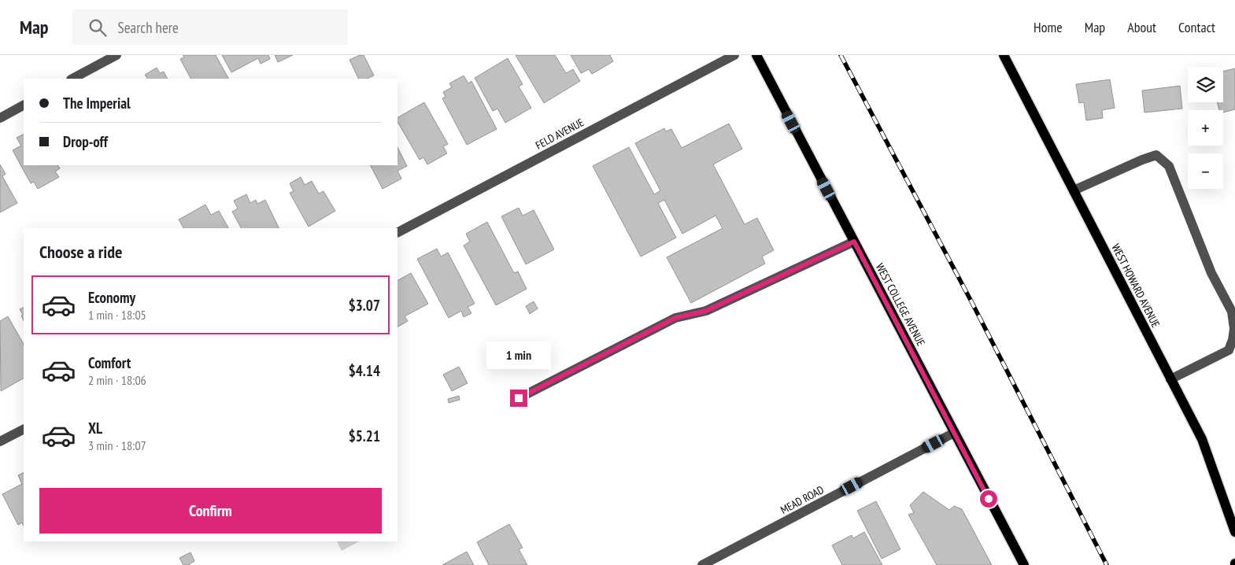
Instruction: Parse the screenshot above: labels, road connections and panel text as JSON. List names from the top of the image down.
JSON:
{
  "streets": {
    "main road": ["WEST HOWARD AVENUE", "WEST COLLEGE AVENUE"],
    "street": ["FELD AVENUE", "MEAD ROAD"]
  },
  "crossings": [
    ["WEST COLLEGE AVENUE", "MEAD ROAD"]
  ],
  "page": {
    "header": "Map",
    "search": "Search here",
    "nav": [
      "Home",
      "Map",
      "About",
      "Contact"
    ],
    "map_buttons": ["+", "−"],
    "banner": ["The Imperial", "Drop-off"],
    "heading": "Choose a ride",
    "list": [
      {
        "name": "Economy",
        "note": "1 min · 18:05",
        "value": "$3.07"
      },
      {
        "name": "Comfort",
        "note": "2 min · 18:06",
        "value": "$4.14"
      },
      {
        "name": "XL",
        "note": "3 min · 18:07",
        "value": "$5.21"
      }
    ],
    "bubble": "1 min",
    "buttons": "Confirm"
  }
}
